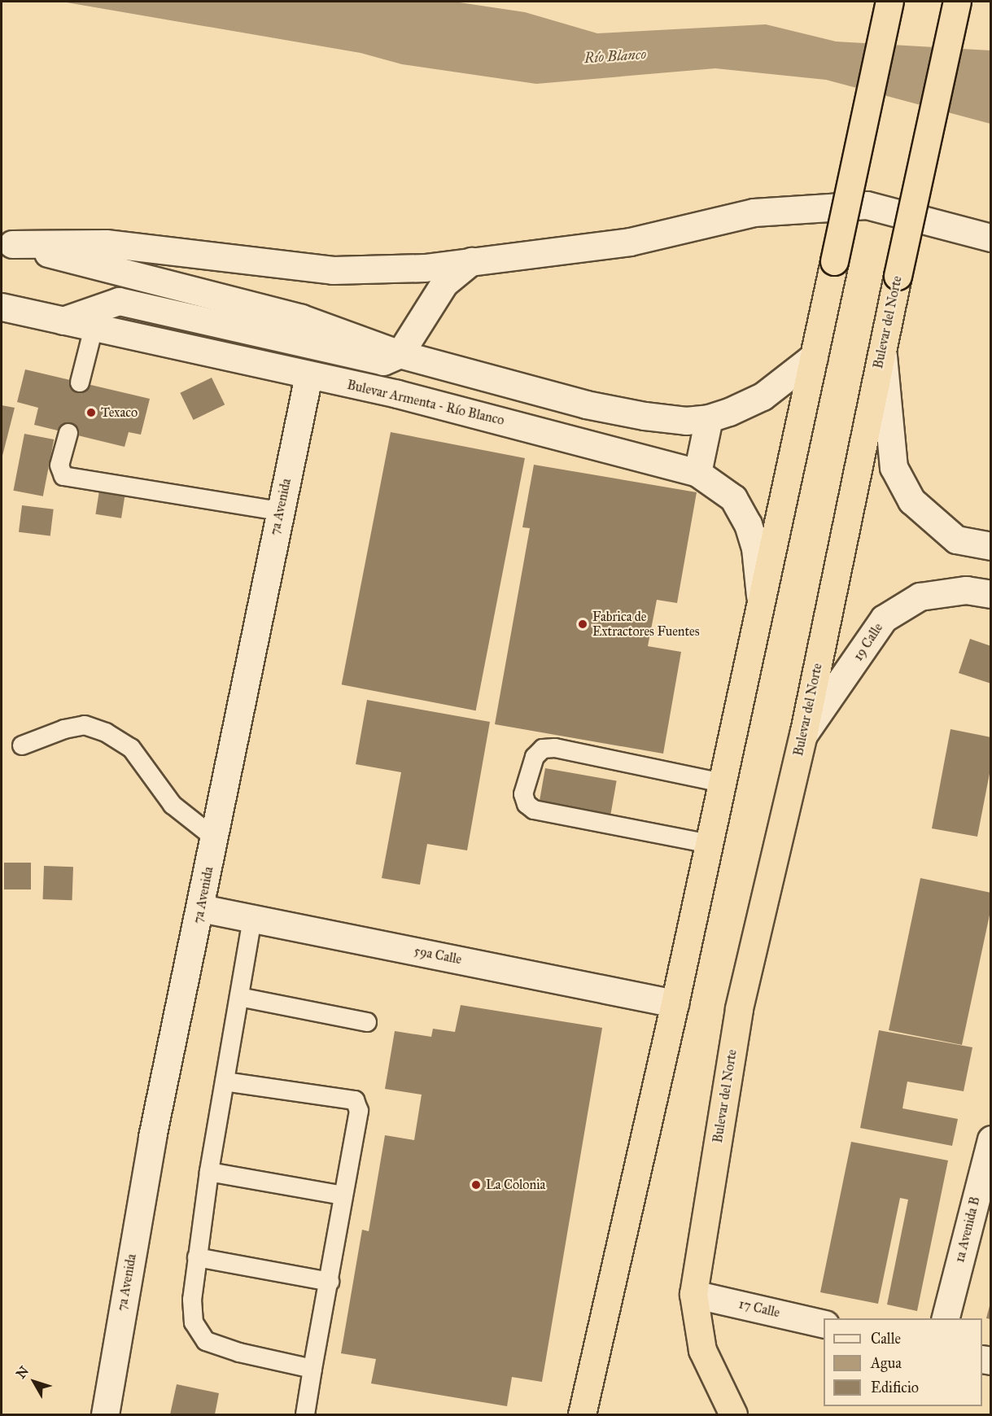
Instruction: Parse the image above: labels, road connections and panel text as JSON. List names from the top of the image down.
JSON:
{
  "streets": {
    "highway": ["Bulevar del Norte"],
    "street": [
      "Bulevar Armenta - Río Blanco",
      "7a Avenida",
      "19 Calle",
      "59a Calle",
      "1a Avenida B",
      "17 Calle"
    ]
  },
  "crossings": [
    ["Bulevar del Norte", "19 Calle"],
    ["Bulevar del Norte", "17 Calle"],
    ["Bulevar Armenta - Río Blanco", "7a Avenida"],
    ["7a Avenida", "59a Calle"]
  ],
  "water": ["Río Blanco"],
  "places": ["Texaco", "Fabrica de Extractores Fuentes", "La Colonia"],
  "legend": ["Calle", "Agua", "Edificio"],
  "north": "top left"
}
